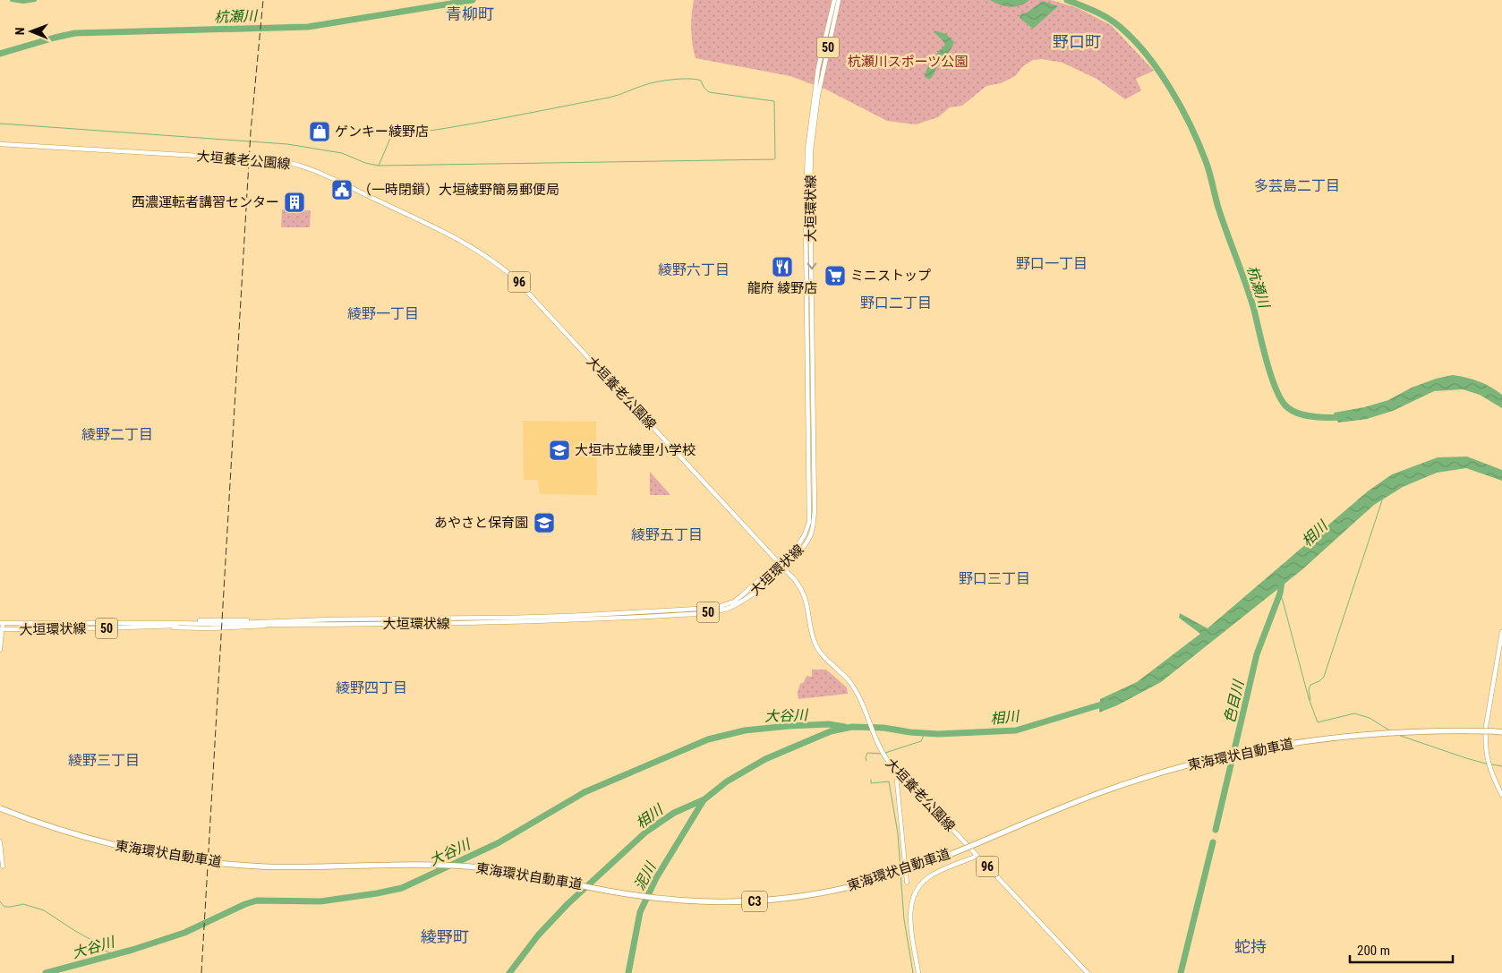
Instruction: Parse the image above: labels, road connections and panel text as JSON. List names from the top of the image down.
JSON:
{
  "streets": {
    "highway": ["東海環状自動車道", "C3"],
    "main road": [
      "50",
      "大垣養老公園線",
      "大垣環状線",
      "96"
    ]
  },
  "crossings": [
    ["大垣養老公園線", "大垣環状線"]
  ],
  "districts": [
    "青柳町",
    "野口町",
    "多芸島二丁目",
    "野口一丁目",
    "綾野六丁目",
    "野口二丁目",
    "綾野一丁目",
    "綾野二丁目",
    "綾野五丁目",
    "野口三丁目",
    "綾野四丁目",
    "綾野三丁目",
    "綾野町",
    "蛇持"
  ],
  "water": [
    "杭瀬川",
    "相川",
    "色目川",
    "大谷川",
    "泥川"
  ],
  "parks": ["杭瀬川スポーツ公園"],
  "places": {
    "shop": ["ゲンキー綾野店"],
    "public building": ["（一時閉鎖）大垣綾野簡易郵便局"],
    "building": ["西濃運転者講習センター"],
    "restaurant": ["龍府 綾野店"],
    "supermarket": ["ミニストップ"],
    "school or university": ["大垣市立綾里小学校", "あやさと保育園"]
  },
  "scale_bar": "200 m",
  "north": "left"
}
